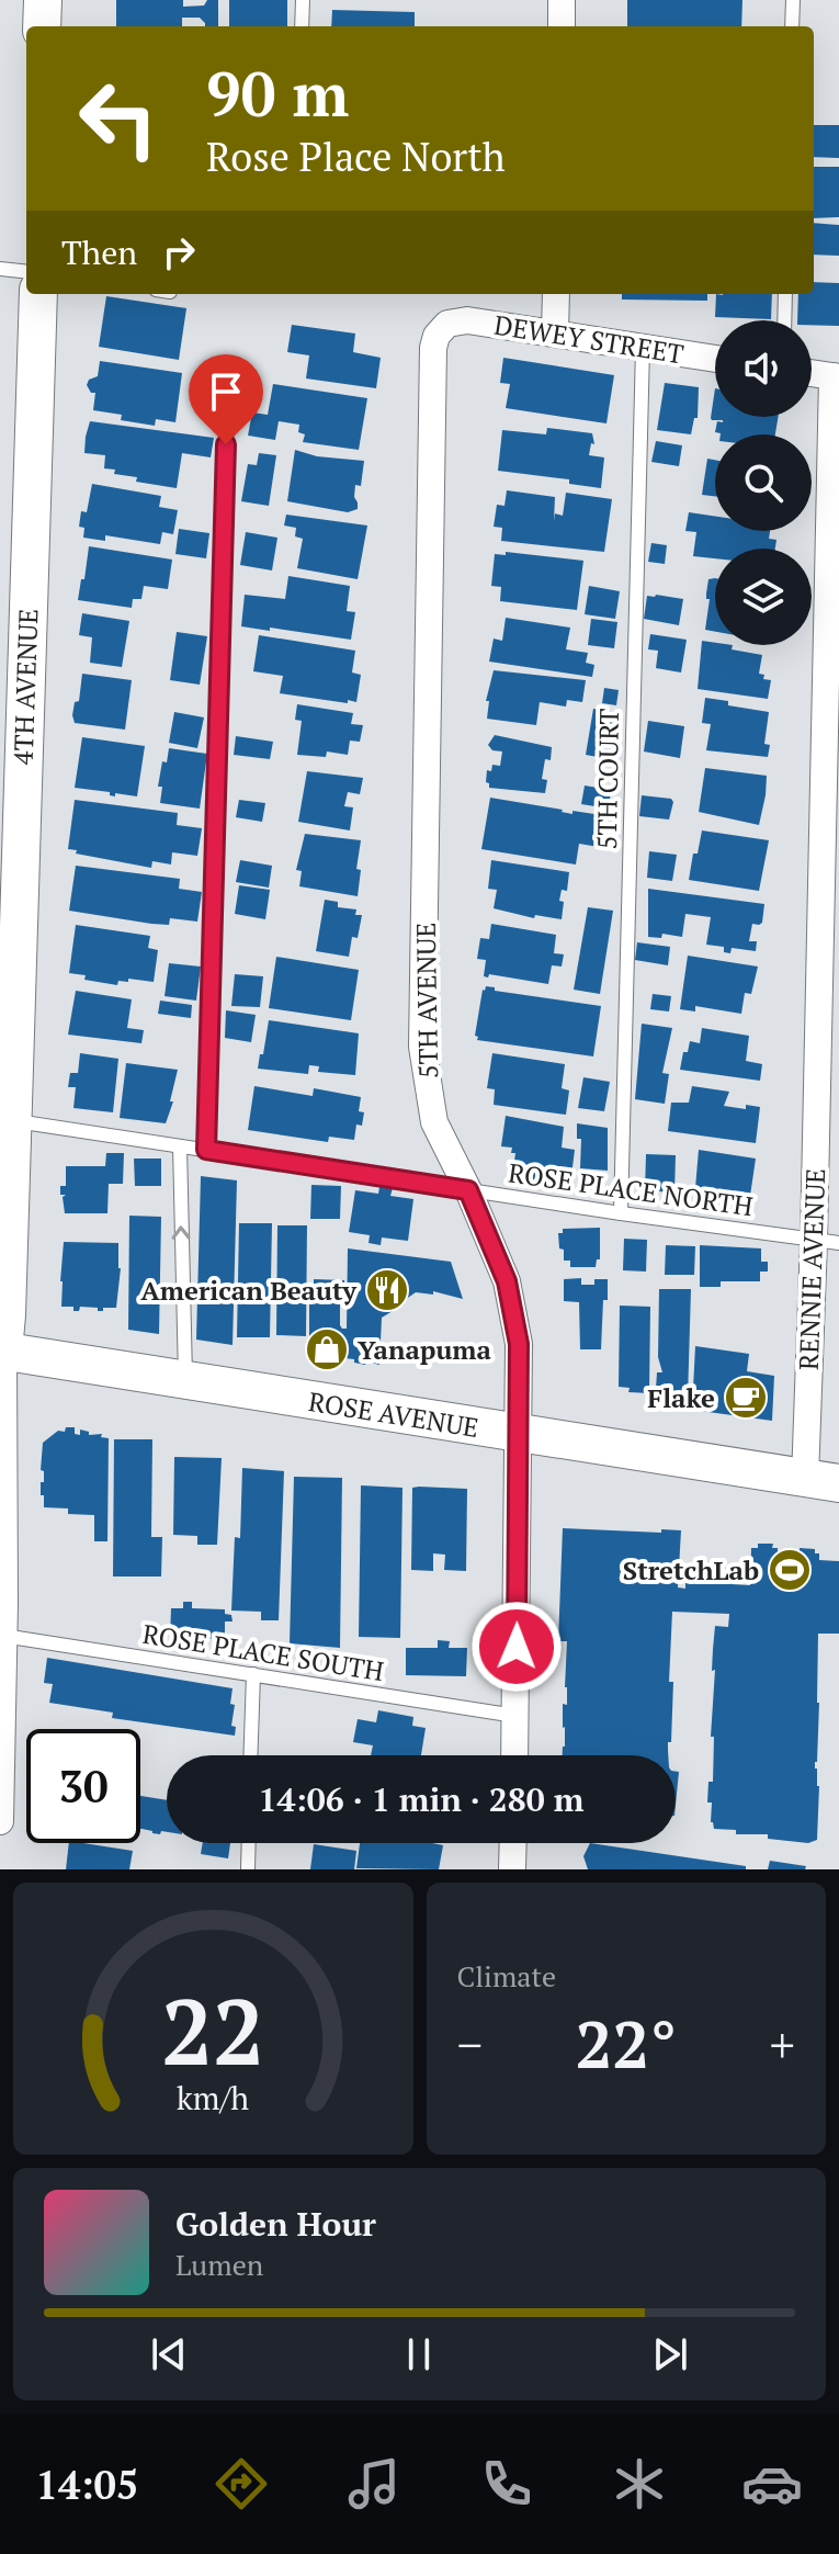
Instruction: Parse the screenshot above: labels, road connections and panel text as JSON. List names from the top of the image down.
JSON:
{
  "streets": {
    "street": [
      "DEWEY STREET",
      "4TH AVENUE",
      "5TH AVENUE",
      "RENNIE AVENUE",
      "ROSE AVENUE"
    ],
    "lane": ["5TH COURT", "ROSE PLACE NORTH", "ROSE PLACE SOUTH"]
  },
  "crossings": [
    ["DEWEY STREET", "5TH COURT"],
    ["DEWEY STREET", "5TH AVENUE"],
    ["4TH AVENUE", "ROSE PLACE NORTH"],
    ["4TH AVENUE", "ROSE AVENUE"],
    ["4TH AVENUE", "ROSE PLACE SOUTH"],
    ["5TH COURT", "ROSE PLACE NORTH"],
    ["5TH AVENUE", "ROSE PLACE NORTH"],
    ["5TH AVENUE", "ROSE AVENUE"],
    ["5TH AVENUE", "ROSE PLACE SOUTH"],
    ["ROSE PLACE NORTH", "RENNIE AVENUE"],
    ["RENNIE AVENUE", "ROSE AVENUE"]
  ],
  "places": {
    "restaurant": ["American Beauty"],
    "shop": ["Yanapuma"],
    "cafe": ["Flake"],
    "sports": ["StretchLab"]
  },
  "page": {
    "turn": ["90 m", "Rose Place North"],
    "then": "Then",
    "limit": "30",
    "trip": "14:06 · 1 min · 280 m",
    "tile": "Climate",
    "heat": ["−", "22°", "+"],
    "song": ["Golden Hour", "Lumen"],
    "tabs": "14:05",
    "gauge": ["22", "km/h"]
  }
}
